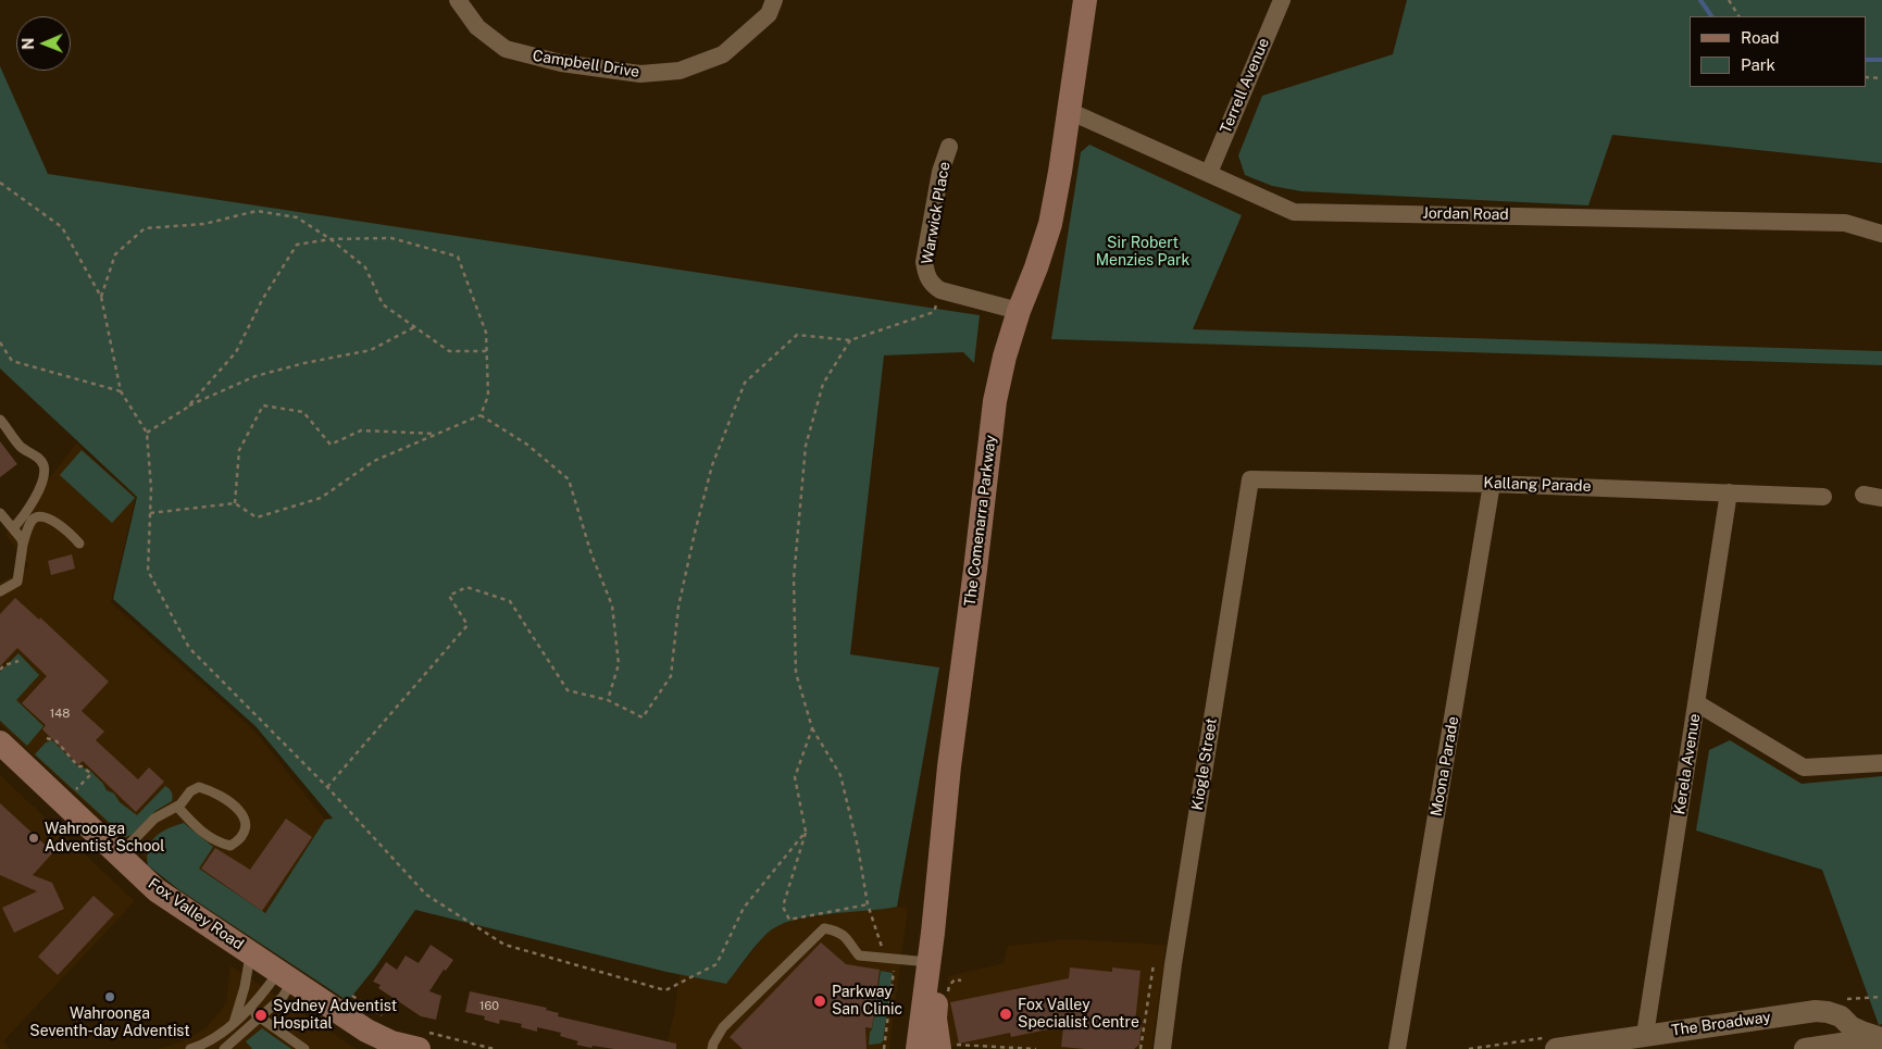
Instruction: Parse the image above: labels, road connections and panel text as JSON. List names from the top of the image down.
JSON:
{
  "streets": {
    "main road": ["The Comenarra Parkway", "Fox Valley Road"],
    "street": [
      "Campbell Drive",
      "Terrell Avenue",
      "Warwick Place",
      "Jordan Road",
      "Kallang Parade",
      "Kiogle Street",
      "Kerela Avenue",
      "Moona Parade",
      "The Broadway"
    ]
  },
  "crossings": [
    ["Terrell Avenue", "Jordan Road"],
    ["Jordan Road", "The Comenarra Parkway"],
    ["Kallang Parade", "Kiogle Street"],
    ["Kallang Parade", "Kerela Avenue"],
    ["Kallang Parade", "Moona Parade"],
    ["Kerela Avenue", "The Broadway"]
  ],
  "parks": ["Sir Robert Menzies Park"],
  "places": [
    "Wahroonga Adventist School",
    "Wahroonga Seventh-day Adventist",
    "Parkway San Clinic",
    "Fox Valley Specialist Centre",
    "Sydney Adventist Hospital"
  ],
  "house_numbers": ["148", "160"],
  "legend": ["Road", "Park"],
  "north": "left"
}
